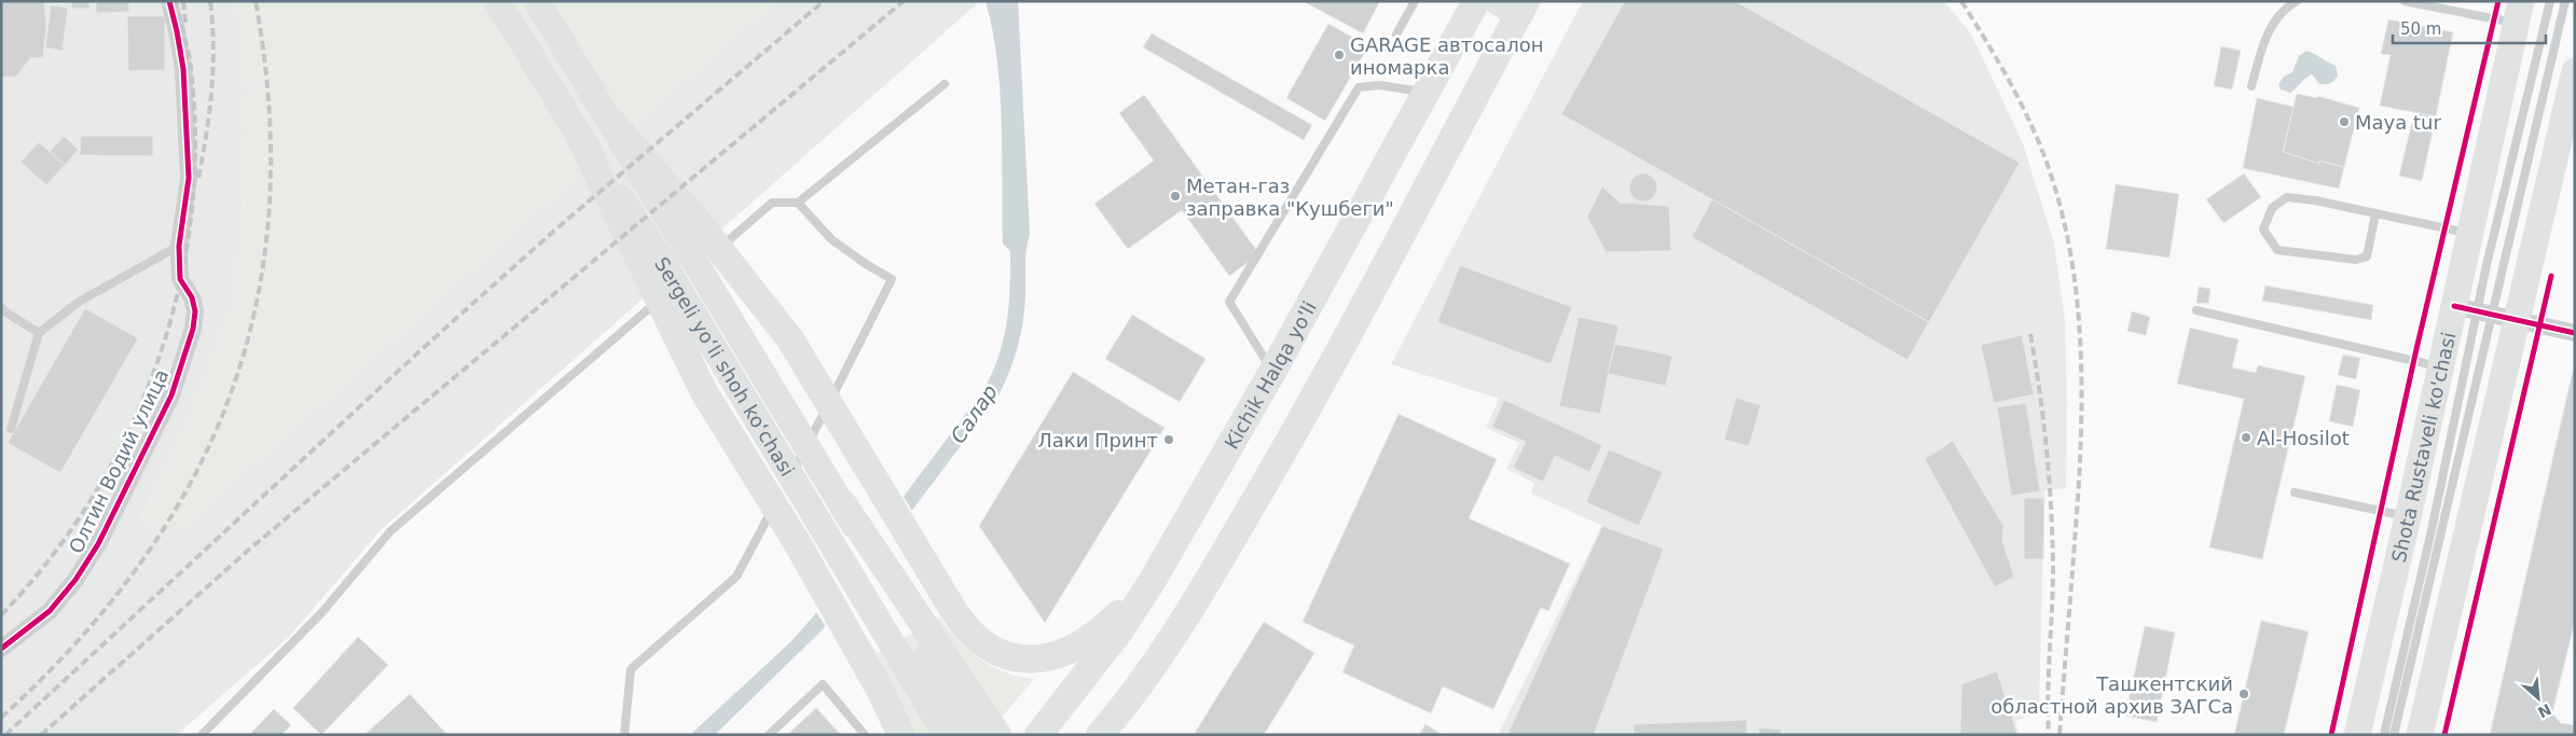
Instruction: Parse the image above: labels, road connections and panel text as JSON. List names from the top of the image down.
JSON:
{
  "streets": {
    "highway": ["Kichik Halqa yo'li"],
    "main road": ["Sergeli yo‘li shoh ko‘chasi", "Shota Rustaveli ko'chasi"],
    "street": ["Олтин Водий улица"]
  },
  "water": ["Салар"],
  "places": [
    "GARAGE автосалон иномарка",
    "Maya tur",
    "Метан-газ заправка \"Кушбеги\"",
    "Al-Hosilot",
    "Лаки Принт",
    "Ташкентский областной архив ЗАГСа"
  ],
  "scale_bar": "50 m",
  "north": "bottom right"
}
